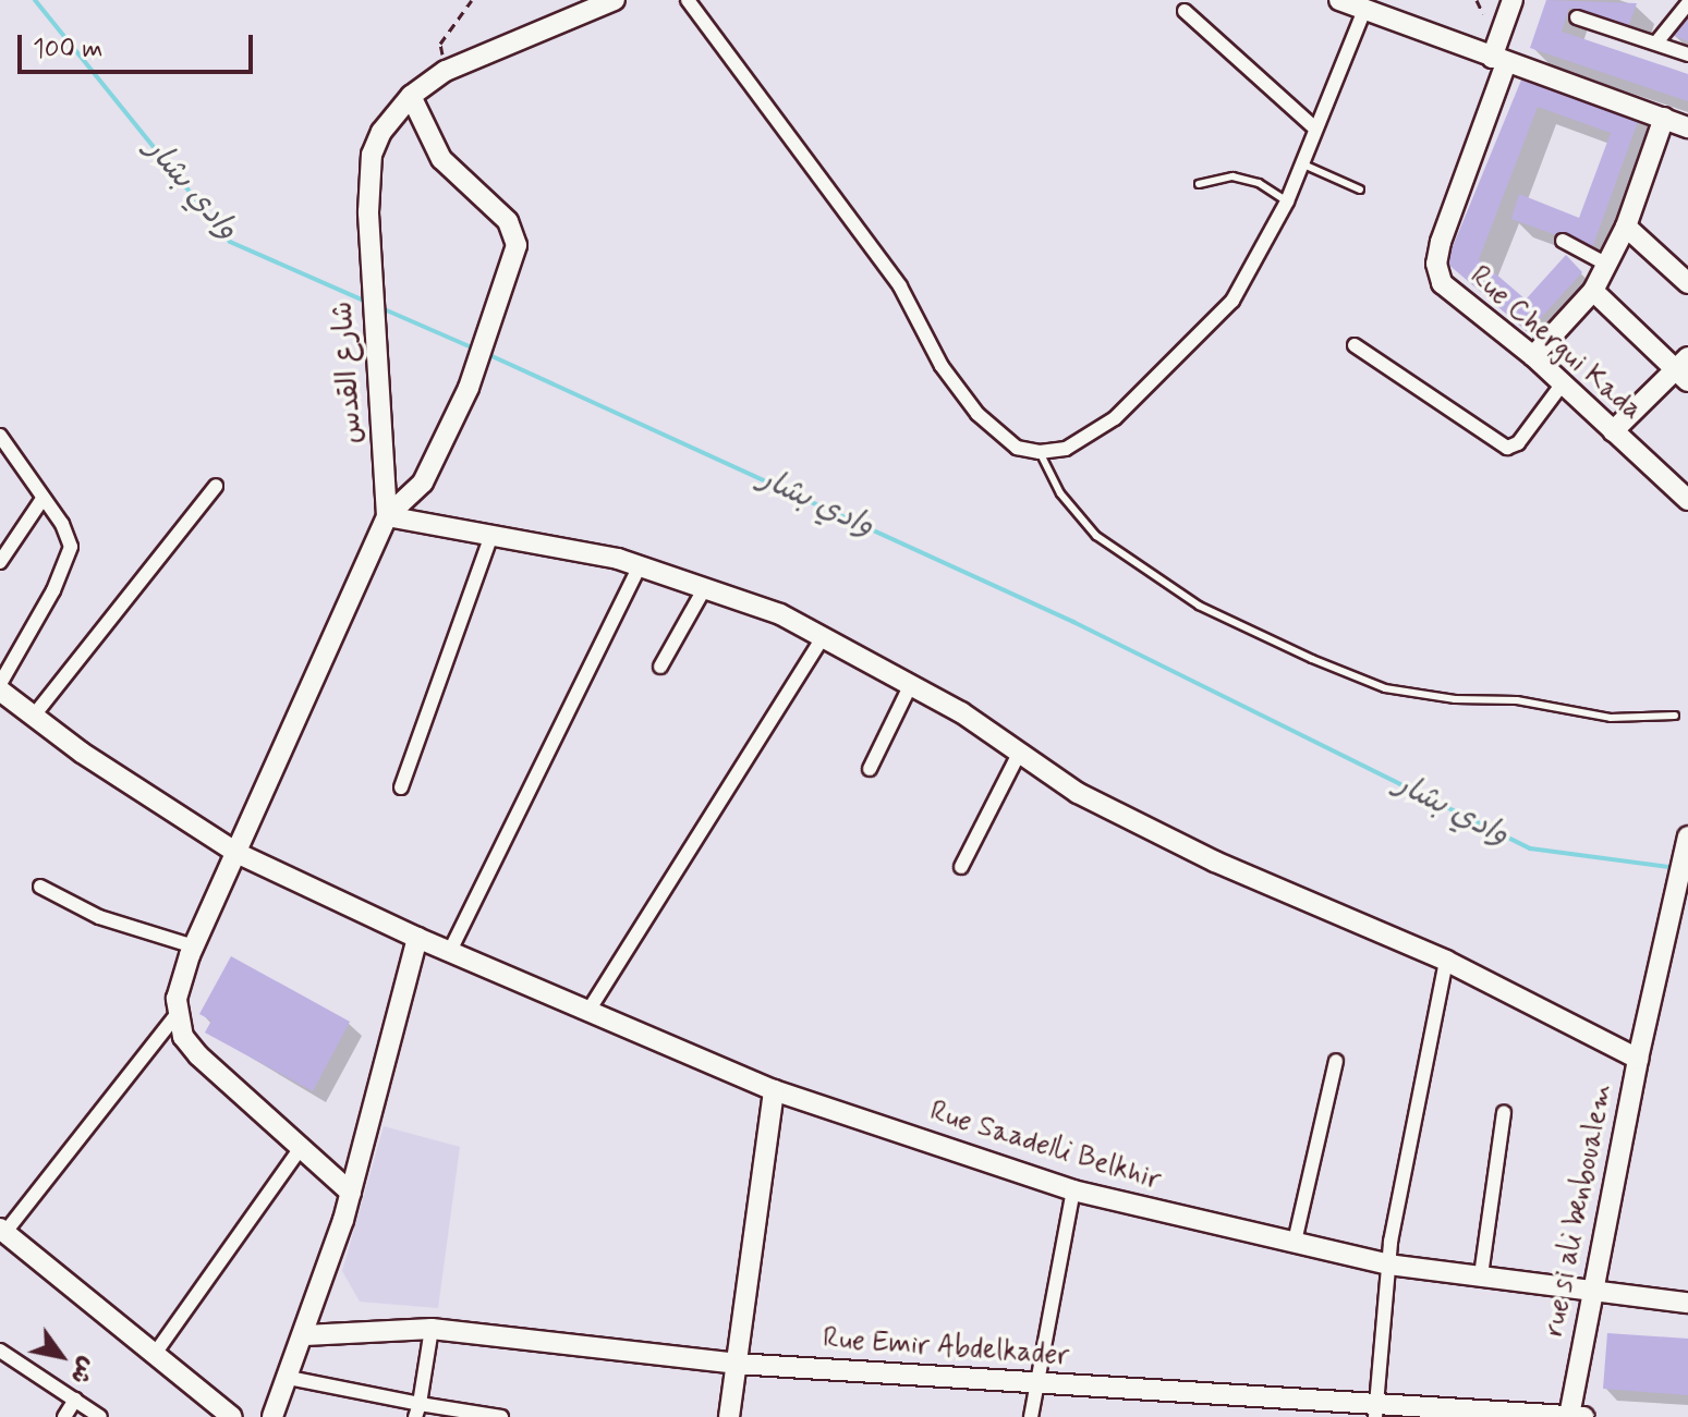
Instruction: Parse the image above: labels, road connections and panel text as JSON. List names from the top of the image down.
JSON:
{
  "streets": {
    "main road": [
      "Rue Chergui Kada",
      "شارع القدس",
      "Rue Saadelli Belkhir",
      "rue si ali benboualem",
      "Rue Emir Abdelkader"
    ]
  },
  "crossings": [
    ["شارع القدس", "Rue Saadelli Belkhir"],
    ["Rue Saadelli Belkhir", "rue si ali benboualem"],
    ["rue si ali benboualem", "Rue Emir Abdelkader"]
  ],
  "water": ["وادي بشار"],
  "scale_bar": "100 m",
  "north": "bottom right"
}
